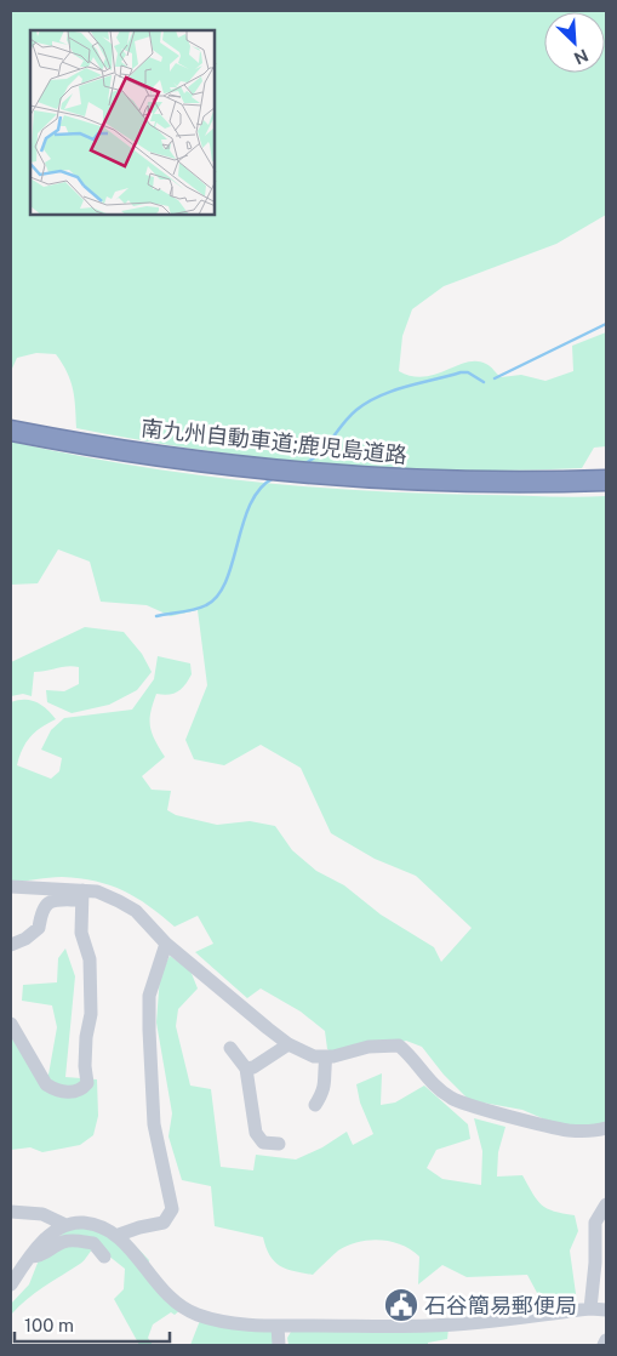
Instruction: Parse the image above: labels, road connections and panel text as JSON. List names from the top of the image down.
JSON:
{
  "streets": {
    "highway": ["南九州自動車道;鹿児島道路"]
  },
  "places": {
    "public building": ["石谷簡易郵便局"]
  },
  "scale_bar": "100 m",
  "north": "bottom right"
}
